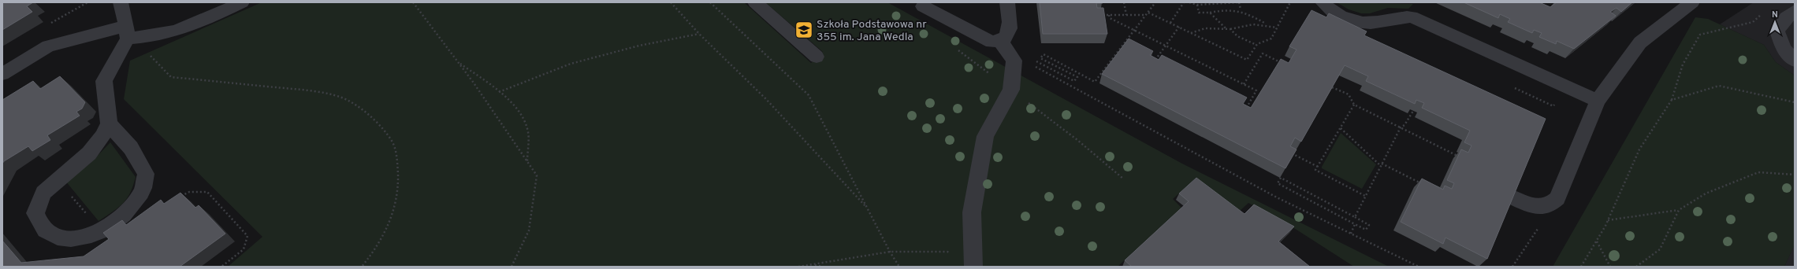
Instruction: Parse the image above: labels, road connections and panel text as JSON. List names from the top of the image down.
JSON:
{
  "places": {
    "school or university": ["Szkoła Podstawowa nr 355 im. Jana Wedla"]
  },
  "north": "top"
}
